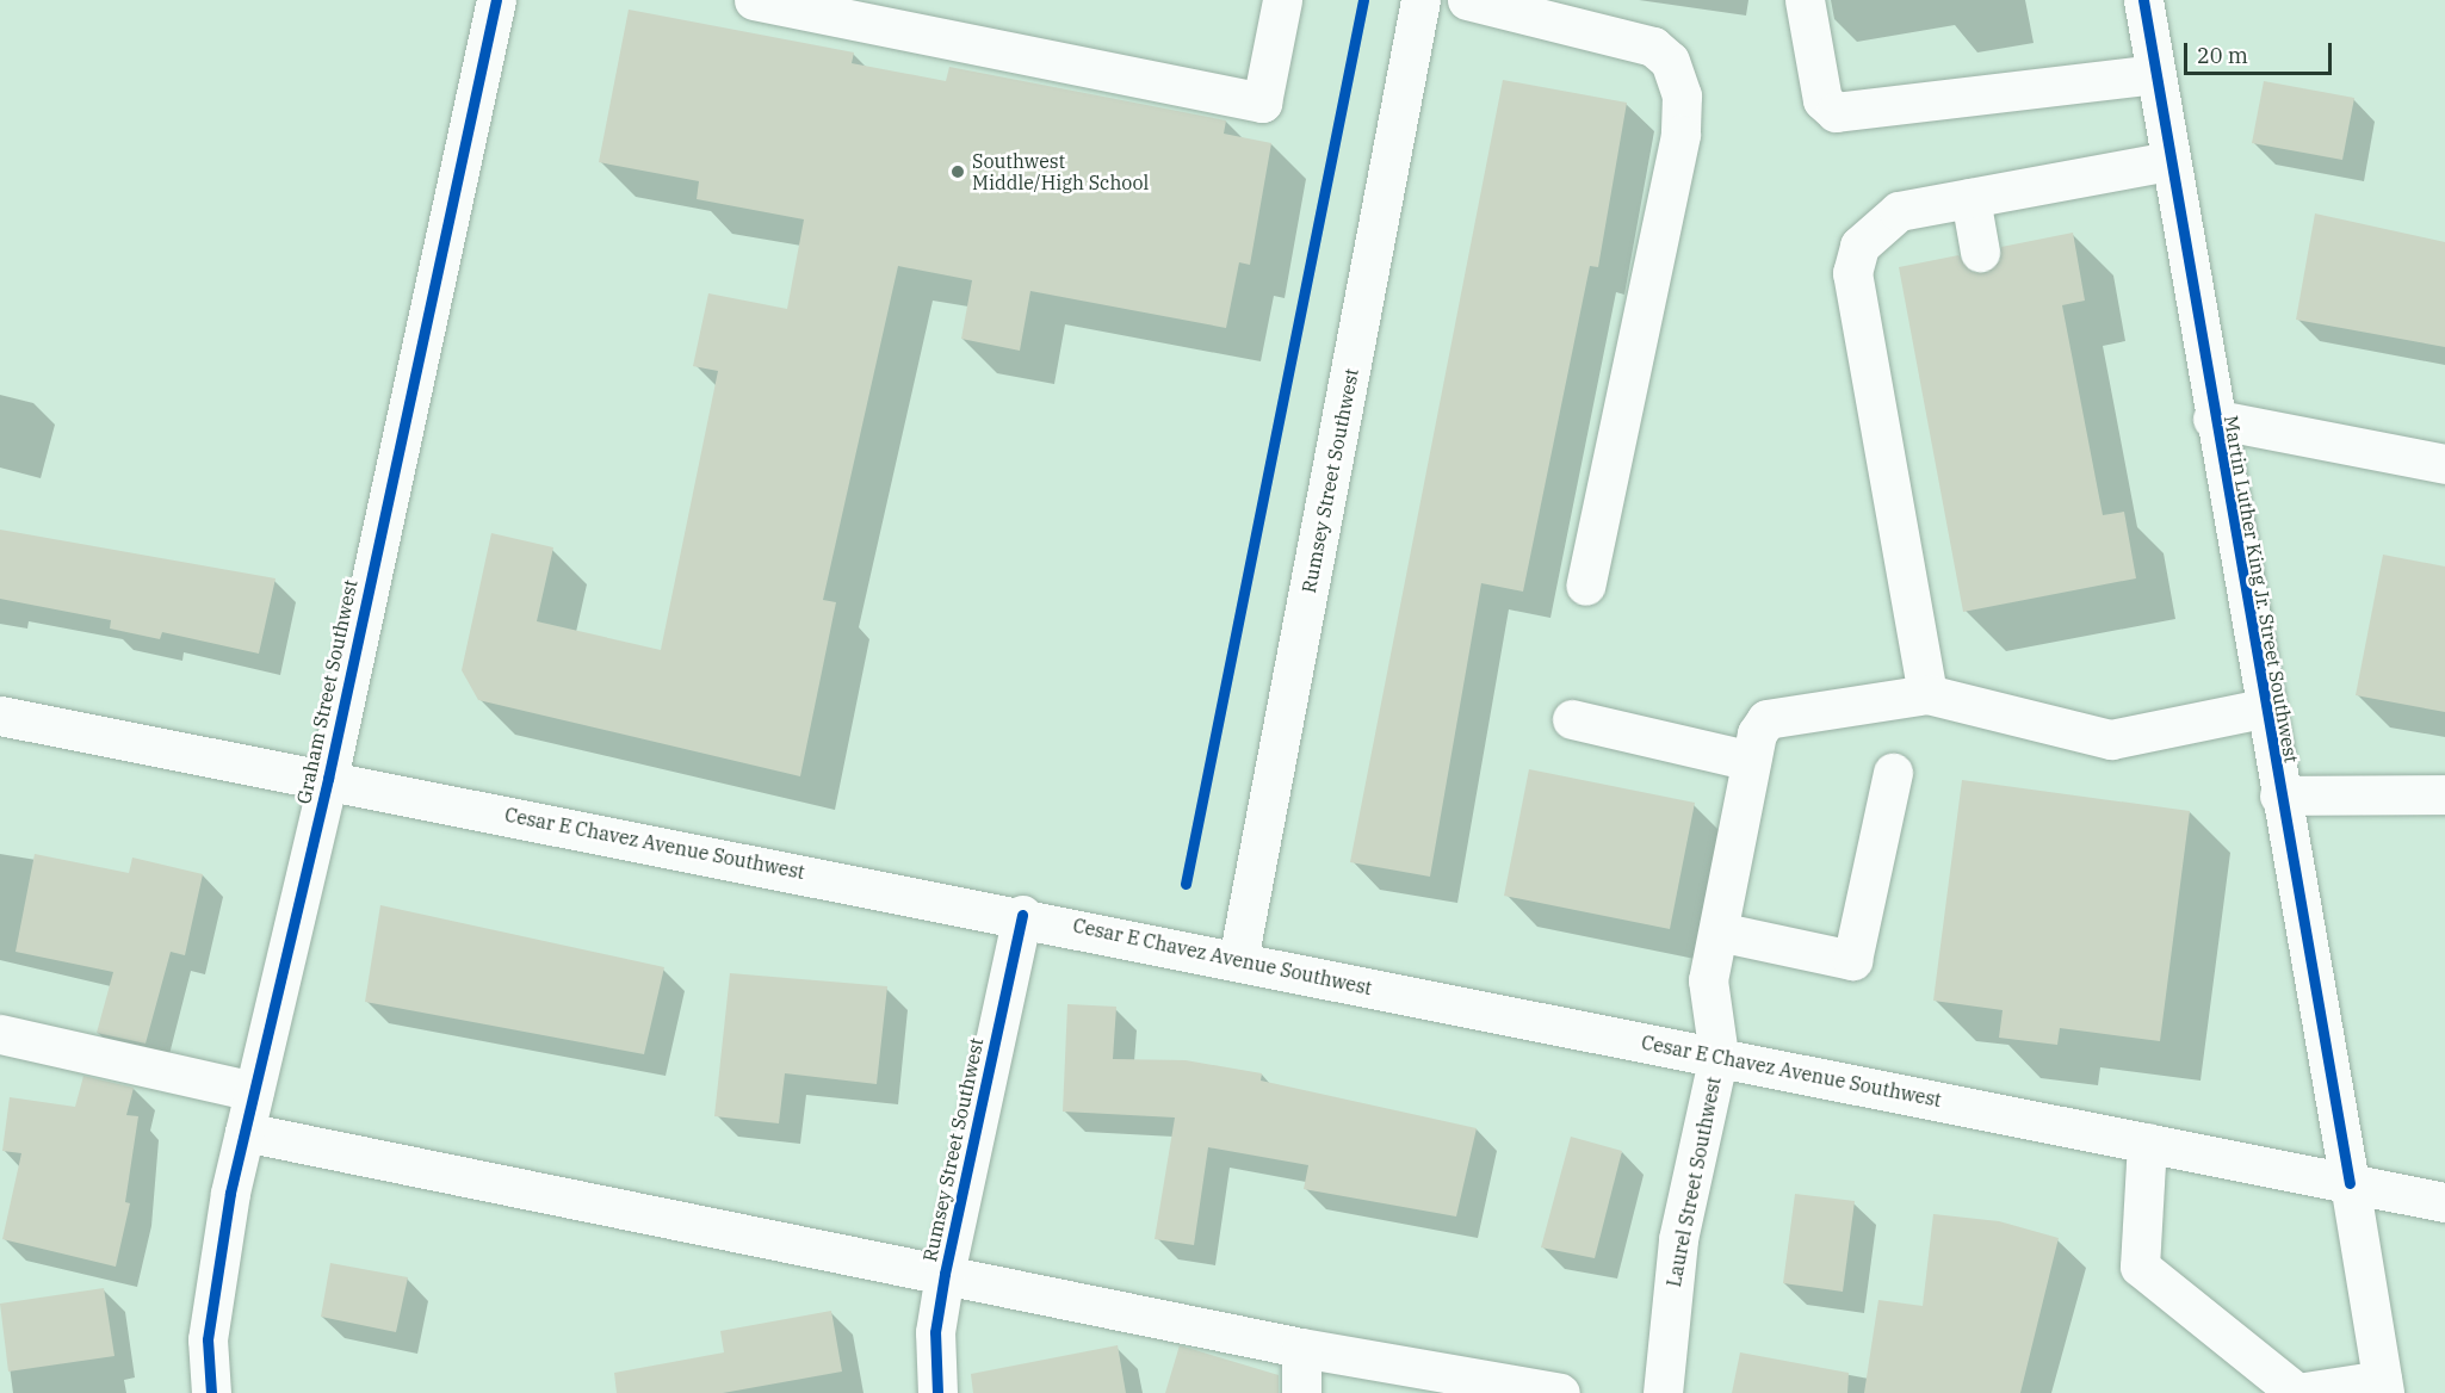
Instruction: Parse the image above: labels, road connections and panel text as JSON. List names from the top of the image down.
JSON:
{
  "streets": {
    "main road": [
      "Rumsey Street Southwest",
      "Martin Luther King Jr. Street Southwest",
      "Graham Street Southwest",
      "Cesar E Chavez Avenue Southwest",
      "Laurel Street Southwest"
    ]
  },
  "crossings": [
    ["Rumsey Street Southwest", "Cesar E Chavez Avenue Southwest"],
    ["Martin Luther King Jr. Street Southwest", "Cesar E Chavez Avenue Southwest"],
    ["Graham Street Southwest", "Cesar E Chavez Avenue Southwest"],
    ["Cesar E Chavez Avenue Southwest", "Laurel Street Southwest"]
  ],
  "places": ["Southwest Middle/High School"],
  "scale_bar": "20 m"
}
